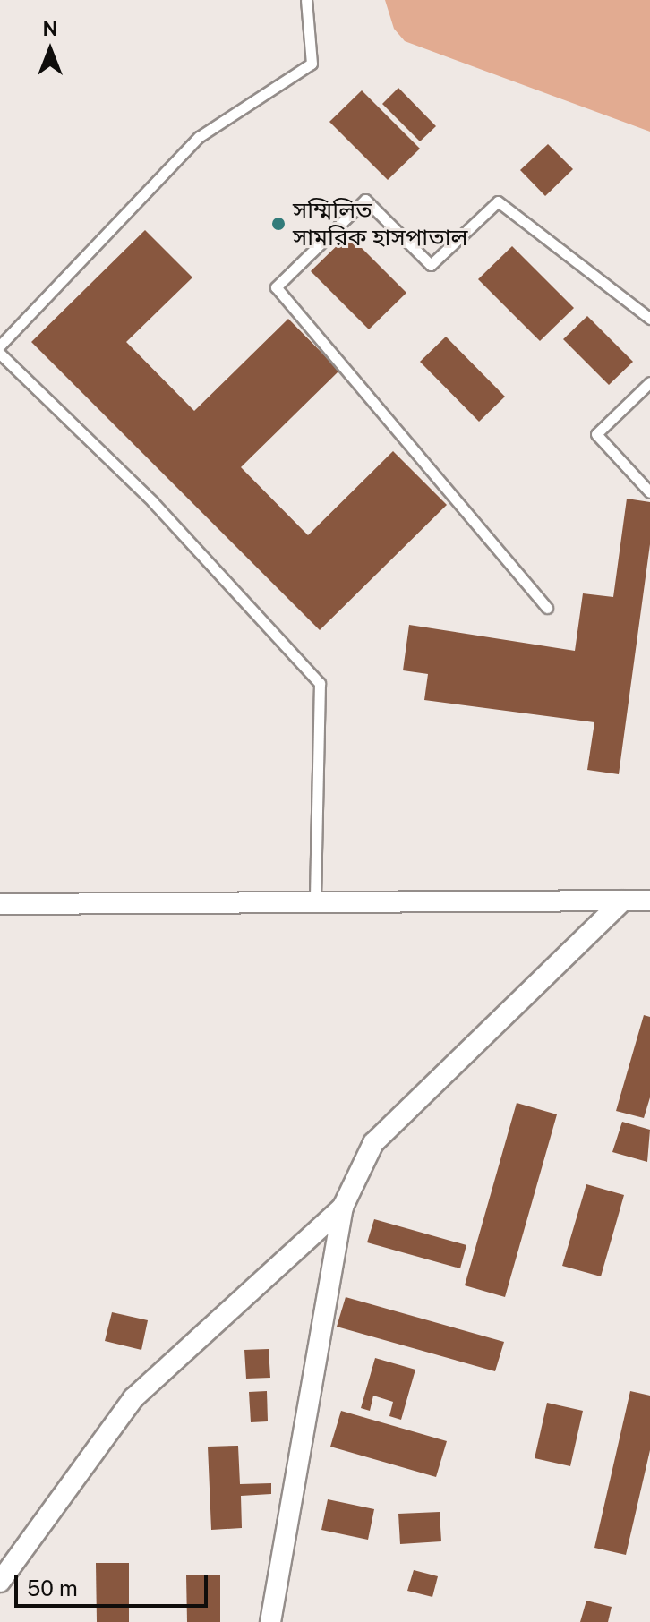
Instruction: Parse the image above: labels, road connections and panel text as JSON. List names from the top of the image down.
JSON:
{
  "places": ["সম্মিলিত সামরিক হাসপাতাল"],
  "scale_bar": "50 m",
  "north": "top"
}
